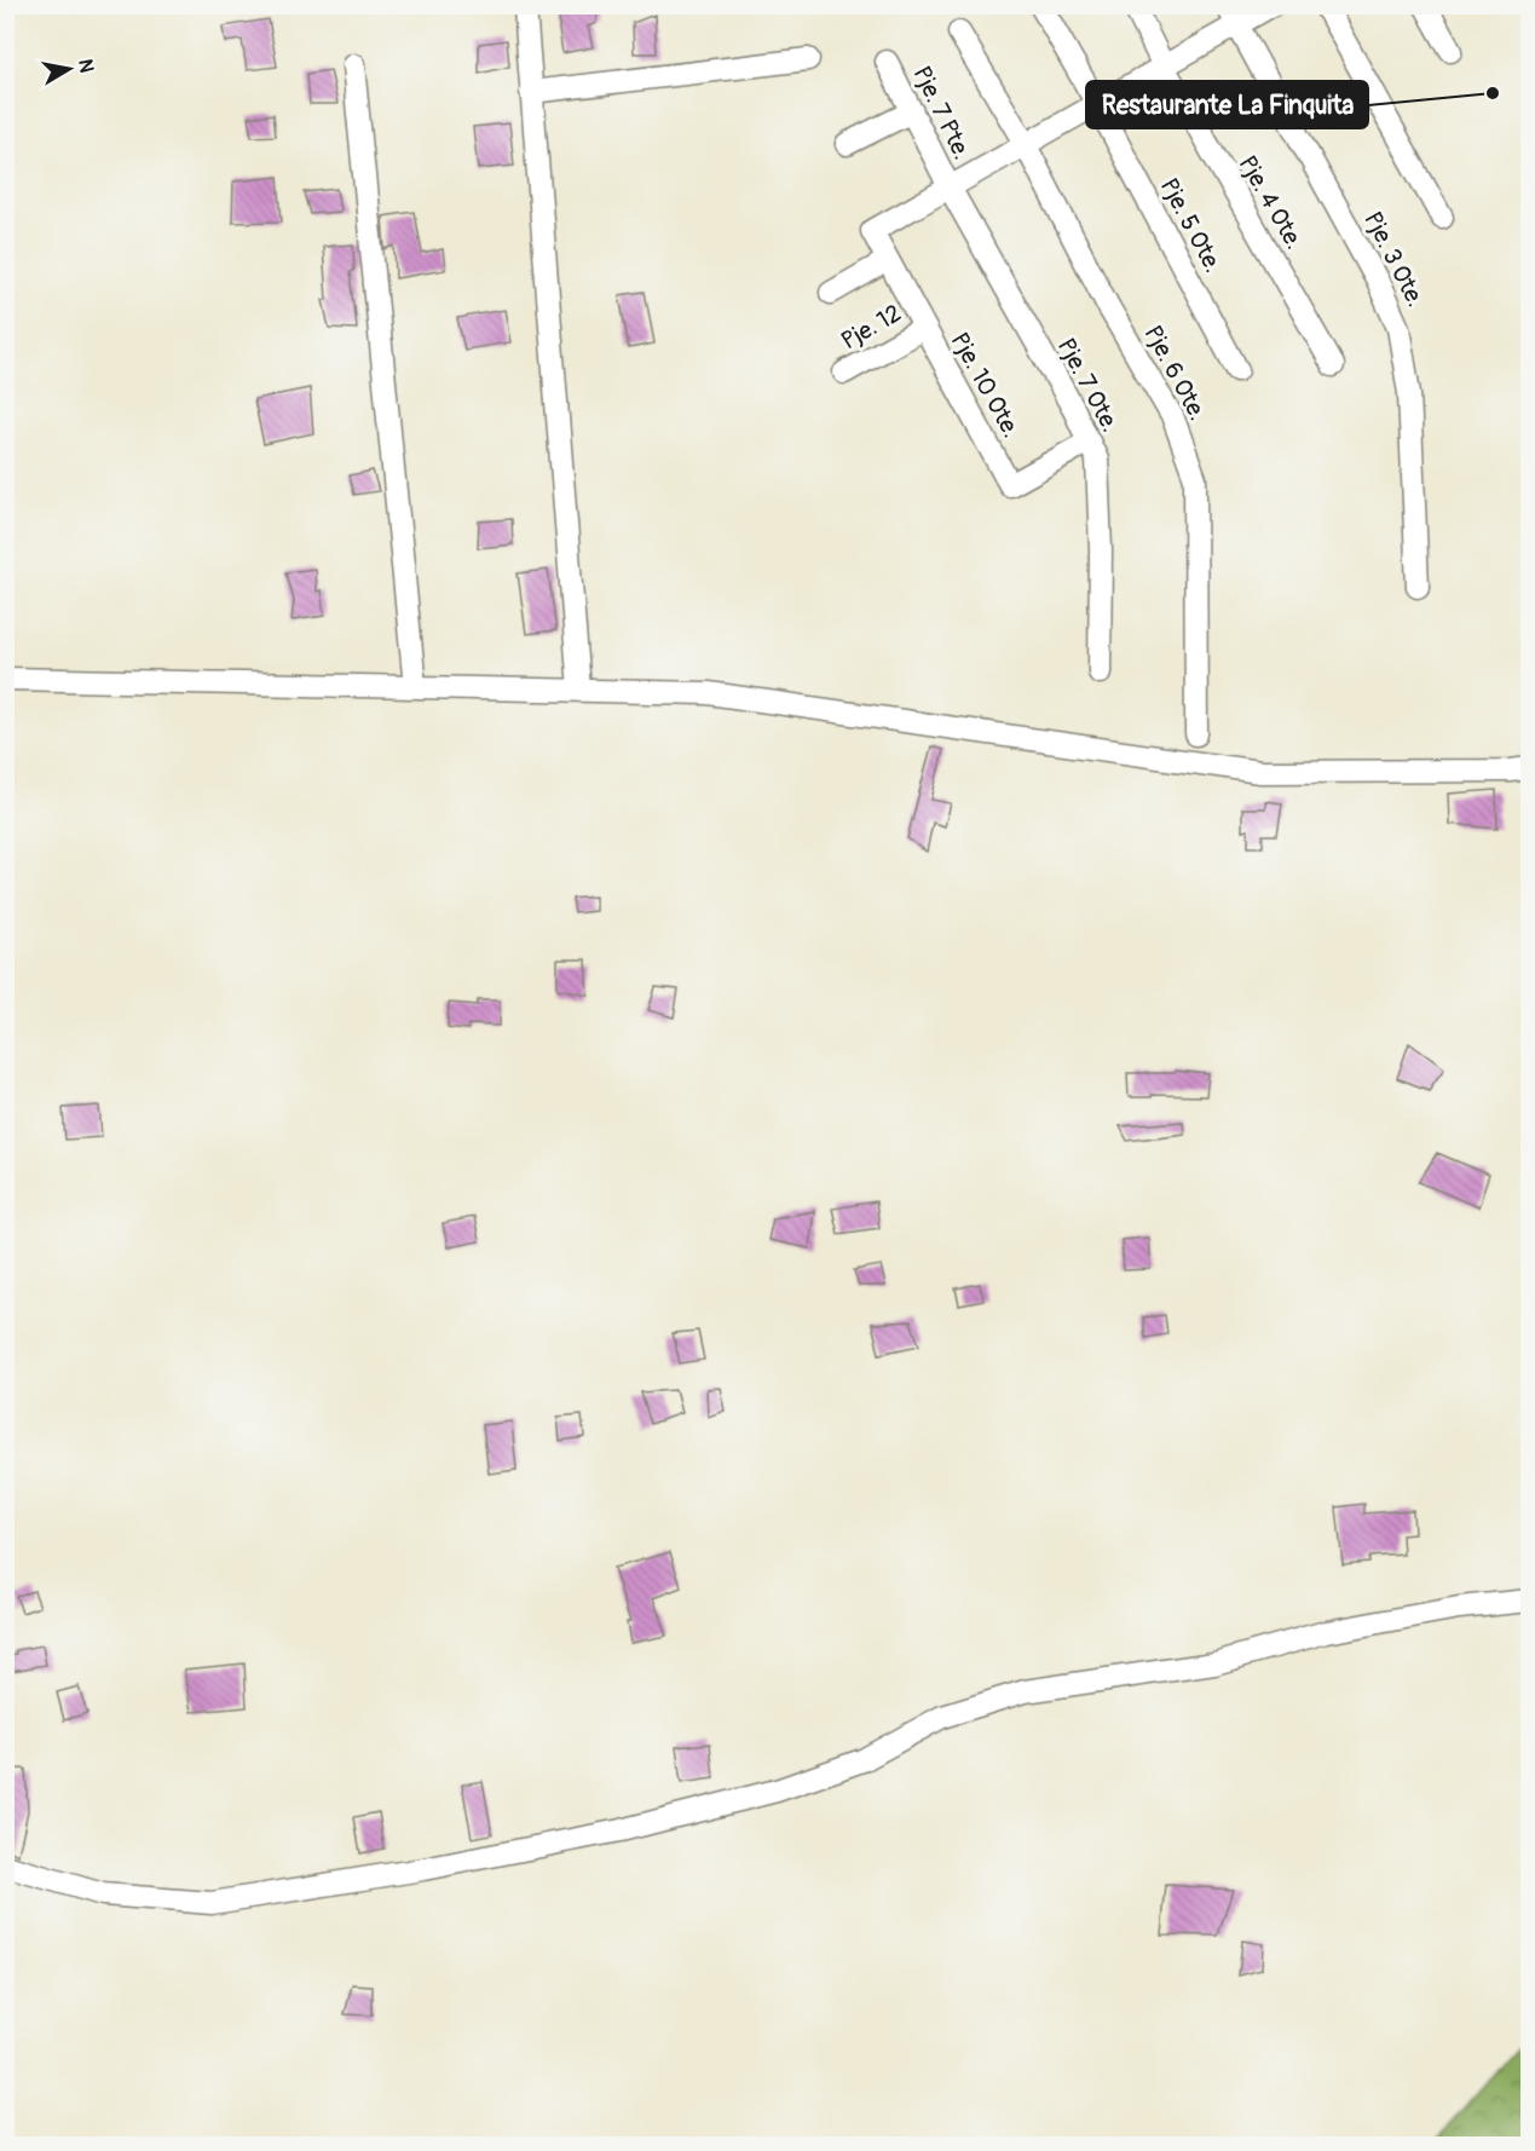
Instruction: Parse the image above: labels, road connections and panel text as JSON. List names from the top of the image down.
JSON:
{
  "streets": {
    "street": [
      "Pje. 7 Pte.",
      "Pje. 4 Ote.",
      "Pje. 5 Ote.",
      "Pje. 3 Ote.",
      "Pje. 12",
      "Pje. 6 Ote.",
      "Pje. 10 Ote.",
      "Pje. 7 Ote."
    ]
  },
  "crossings": [
    ["Pje. 7 Pte.", "Pje. 10 Ote."],
    ["Pje. 7 Pte.", "Pje. 7 Ote."],
    ["Pje. 12", "Pje. 10 Ote."],
    ["Pje. 10 Ote.", "Pje. 7 Ote."]
  ],
  "places": ["Restaurante La Finquita"],
  "north": "right"
}
